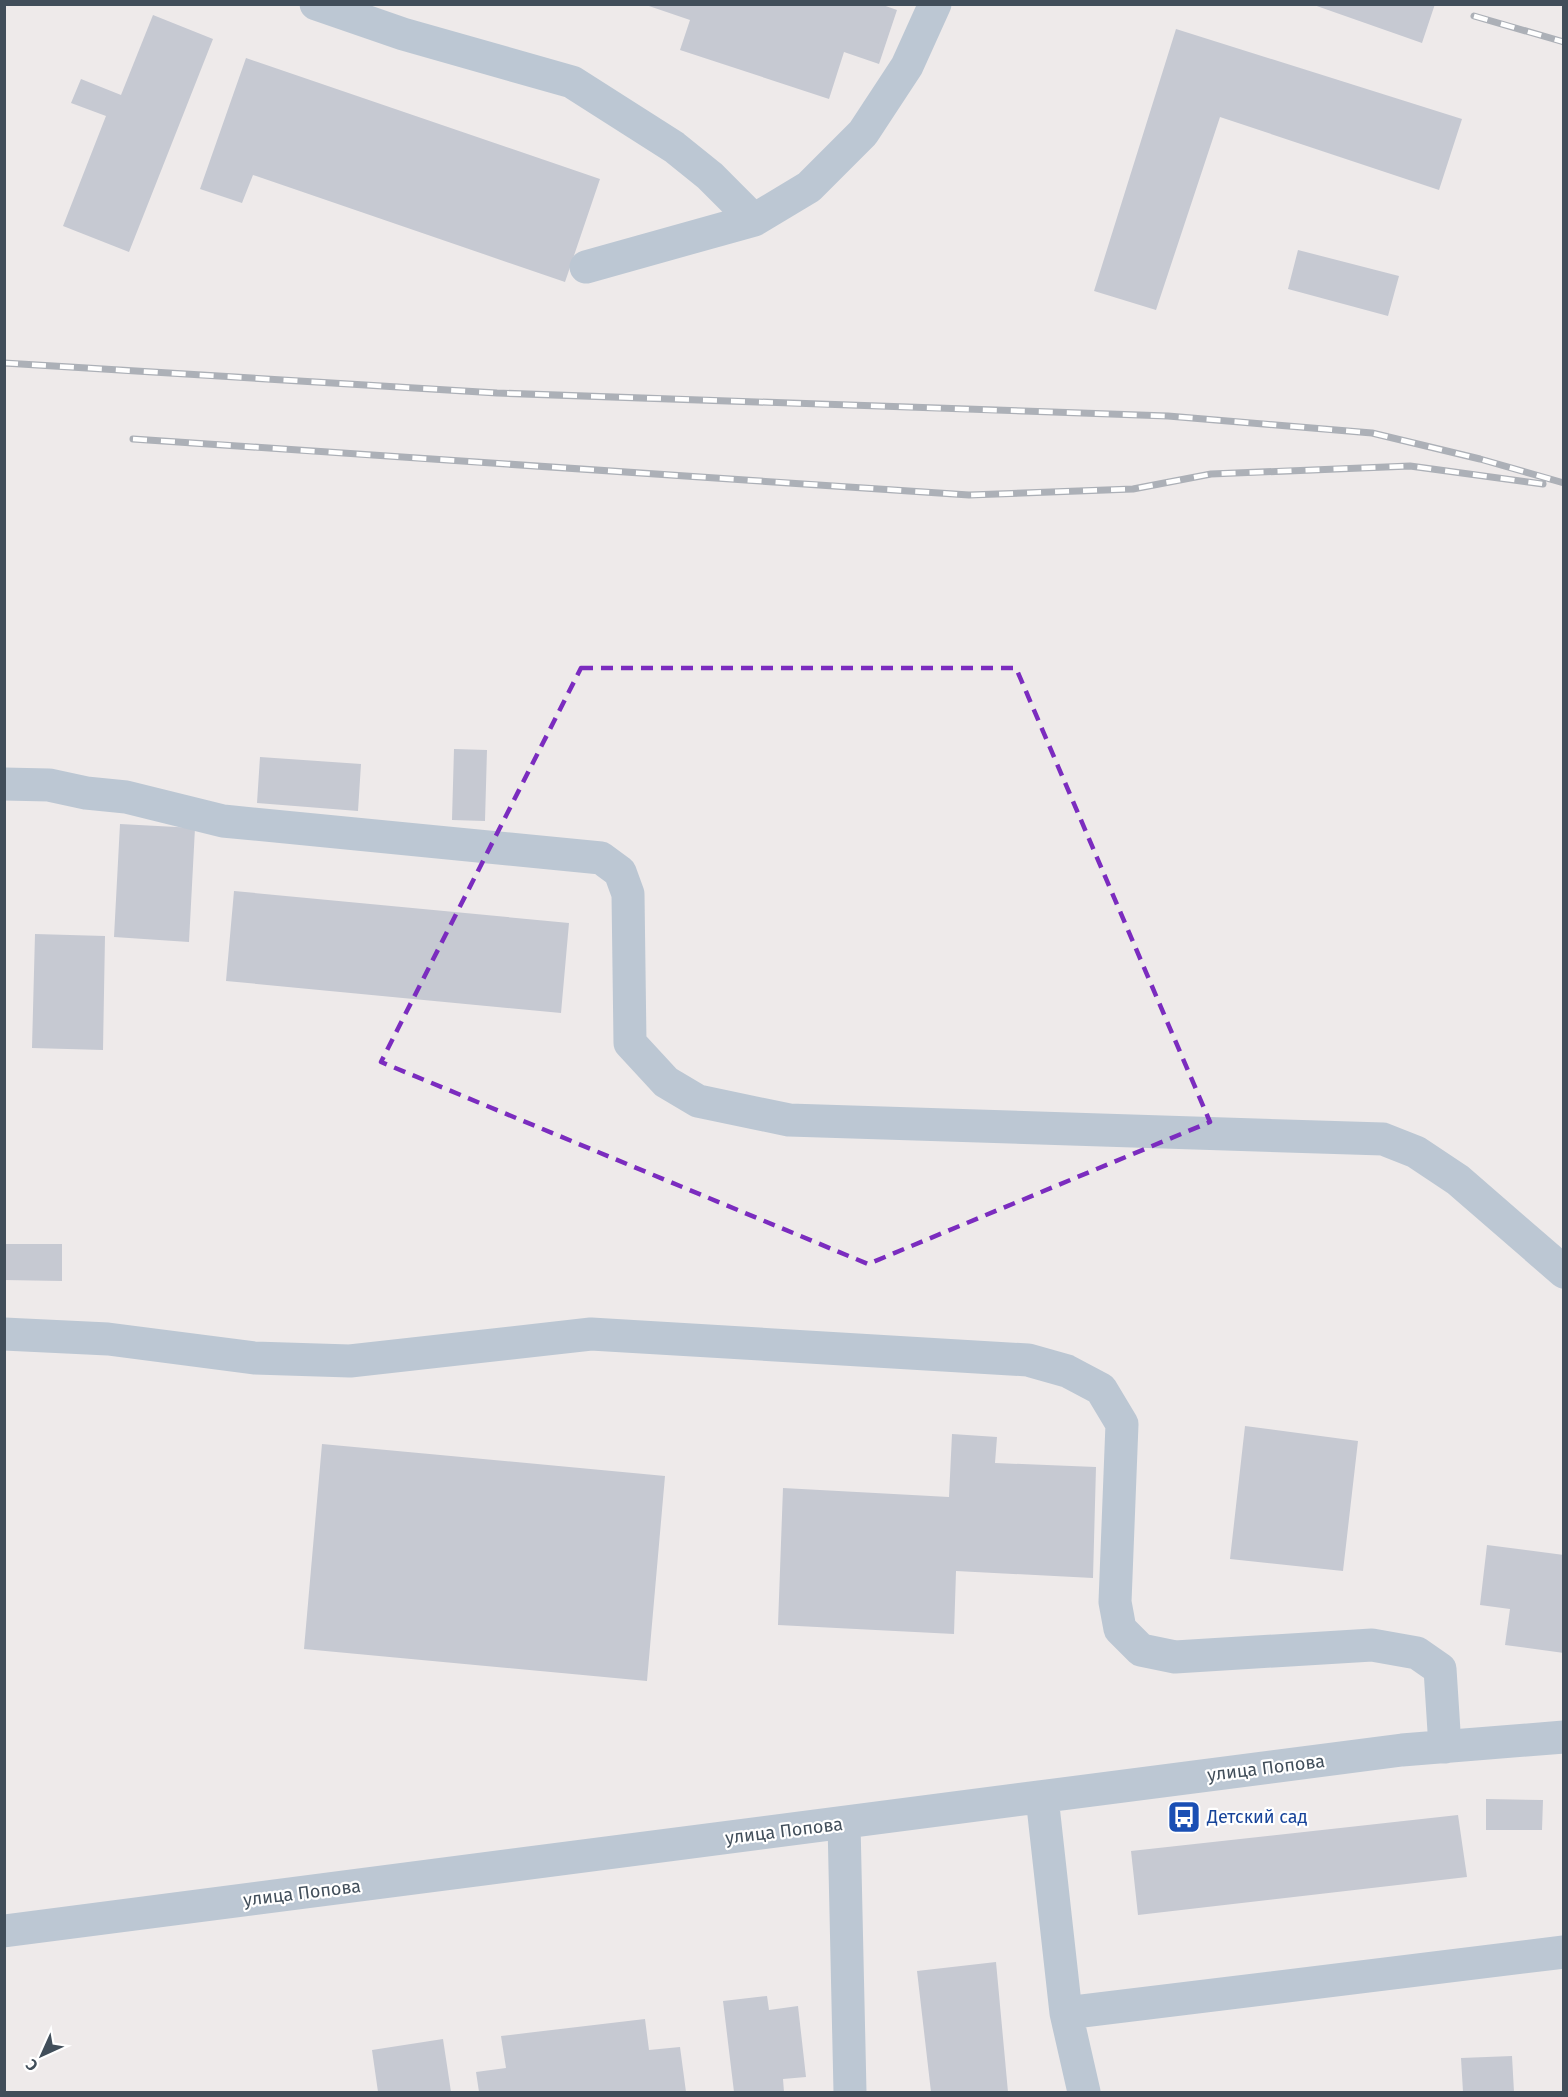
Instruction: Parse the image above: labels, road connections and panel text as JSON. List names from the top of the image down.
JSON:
{
  "streets": {
    "street": ["улица Попова"]
  },
  "places": {
    "bus stop": ["Детский сад"]
  },
  "north": "bottom left"
}
